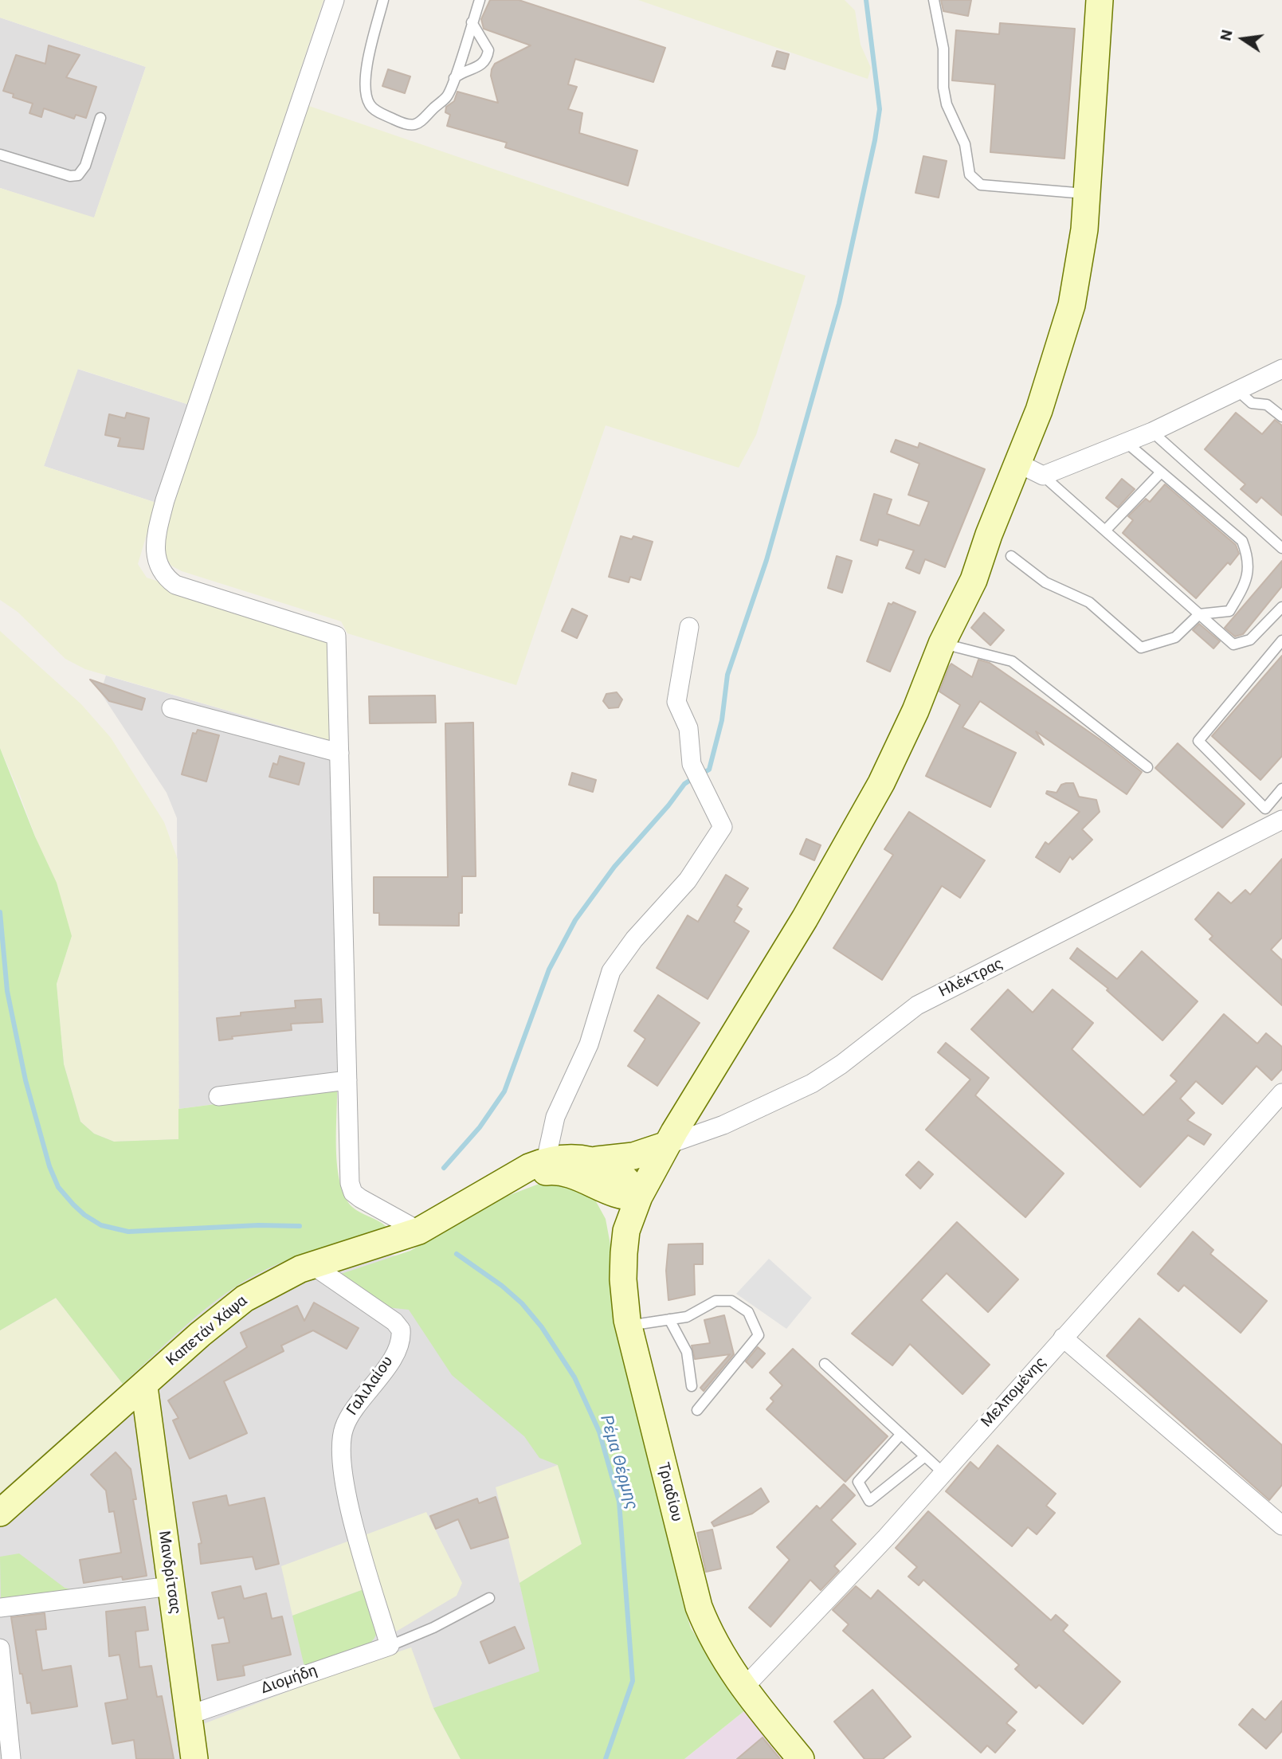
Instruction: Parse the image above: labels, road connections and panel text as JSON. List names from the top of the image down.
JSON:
{
  "streets": {
    "main road": ["Καπετάν Χάψα", "Τριαδίου", "Μανδρίτσας"],
    "street": [
      "Ηλέκτρας",
      "Γαλιλαίου",
      "Μελπομένης",
      "Διομήδη"
    ]
  },
  "crossings": [
    ["Ηλέκτρας", "Τριαδίου"],
    ["Καπετάν Χάψα", "Γαλιλαίου"],
    ["Καπετάν Χάψα", "Τριαδίου"],
    ["Καπετάν Χάψα", "Μανδρίτσας"],
    ["Γαλιλαίου", "Διομήδη"],
    ["Μελπομένης", "Τριαδίου"],
    ["Μανδρίτσας", "Διομήδη"]
  ],
  "water": ["Ρέμα Θέρμης"],
  "north": "left"
}
